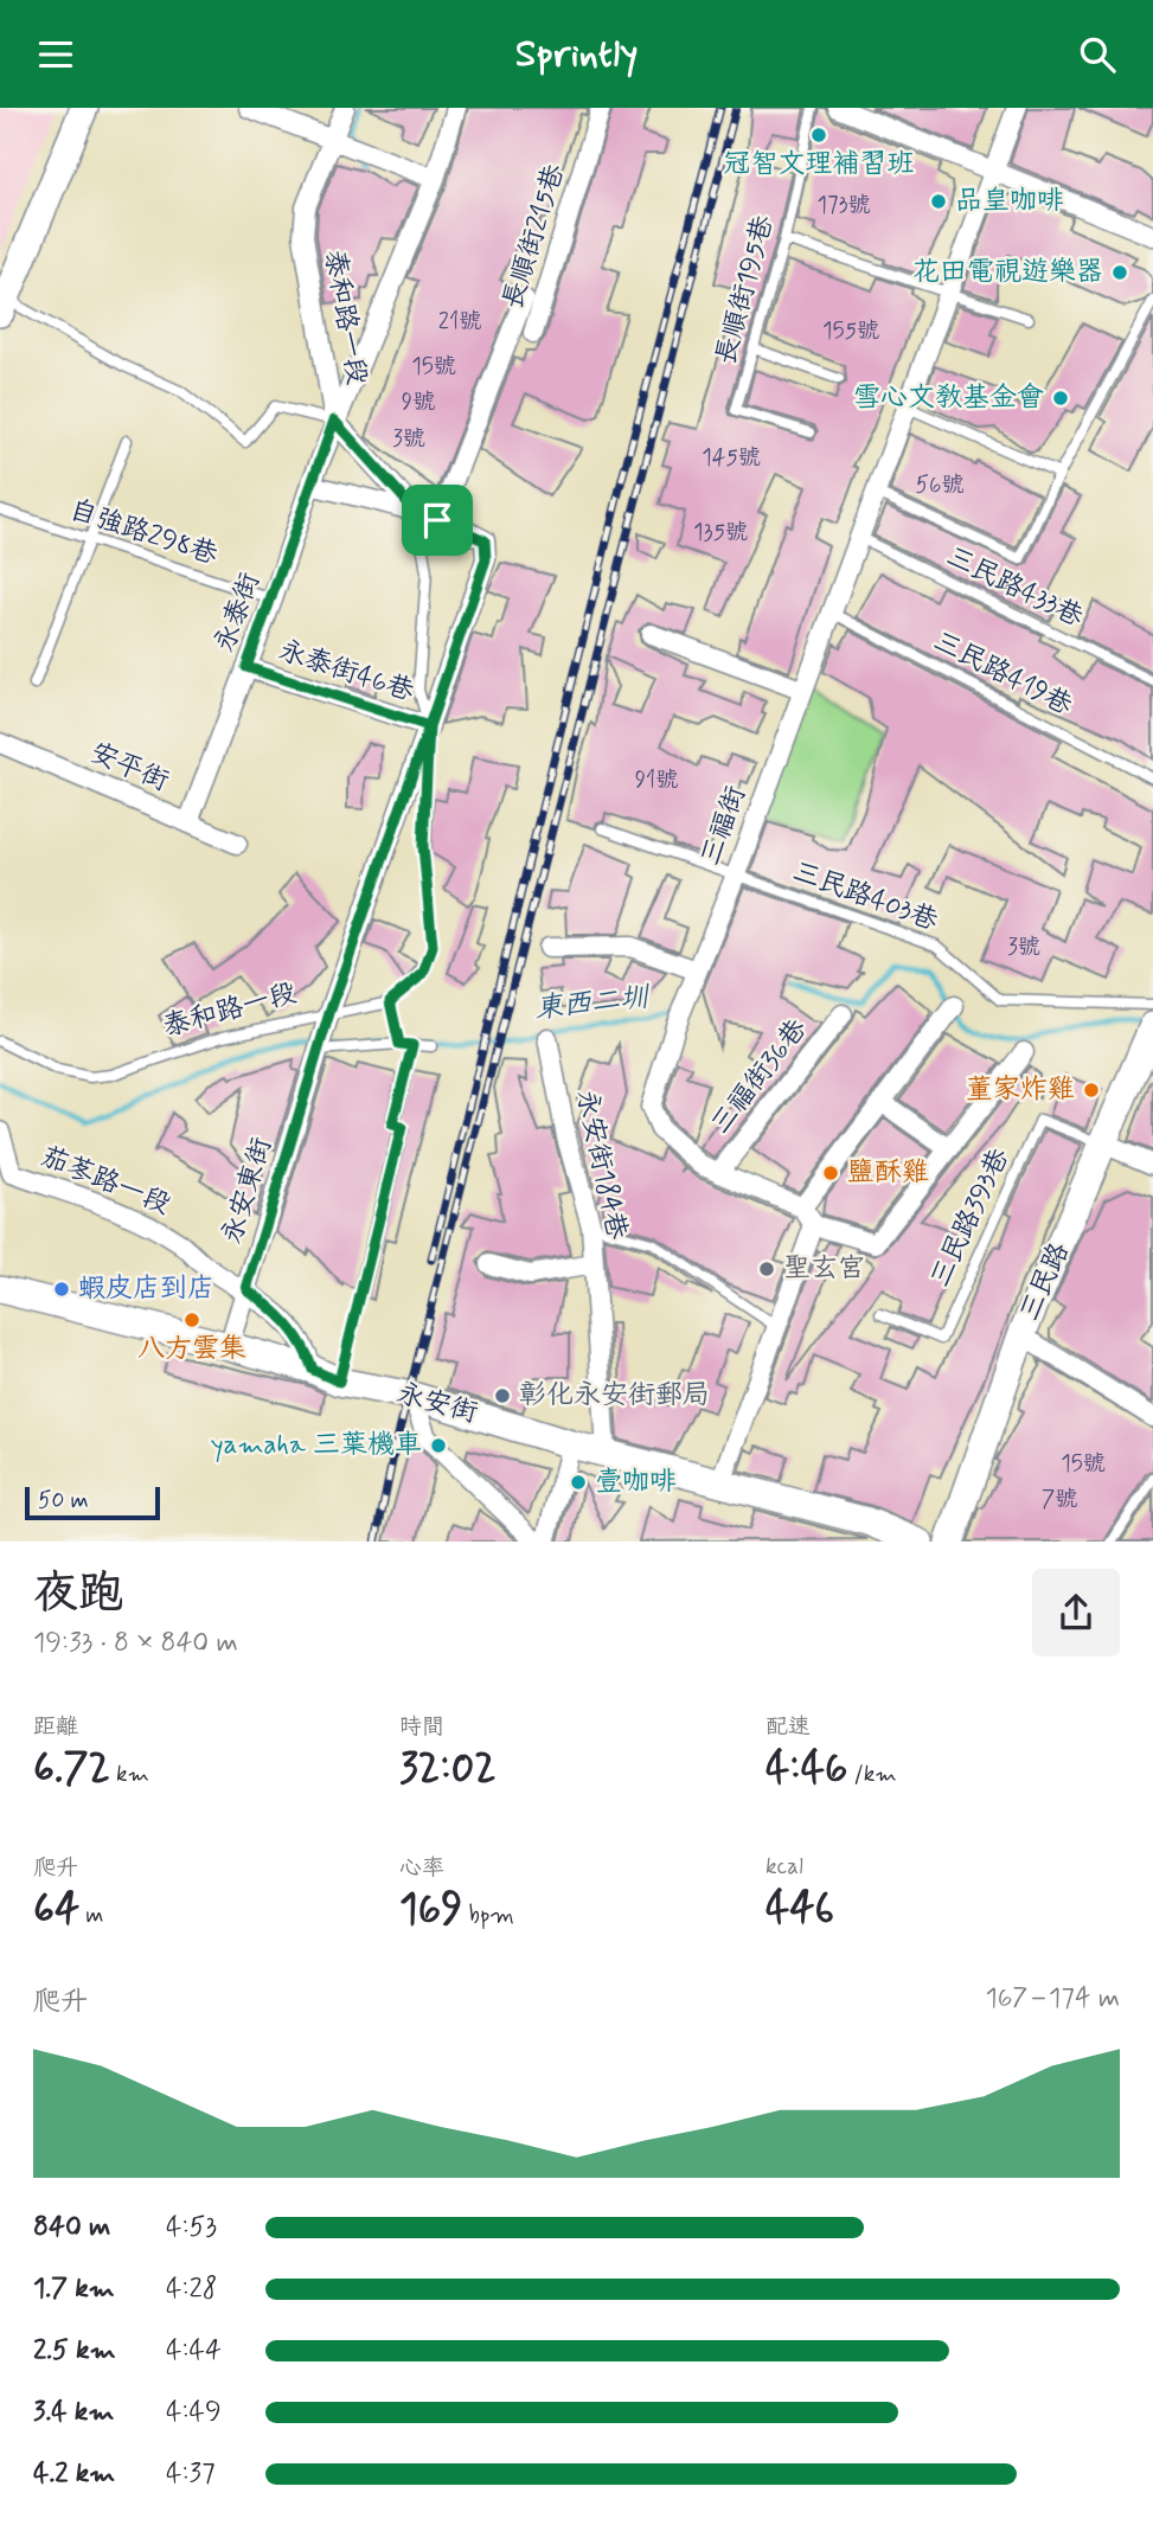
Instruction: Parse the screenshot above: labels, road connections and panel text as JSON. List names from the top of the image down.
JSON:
{
  "streets": {
    "street": [
      "長順街215巷",
      "泰和路一段",
      "永泰街",
      "永泰街46巷",
      "安平街",
      "三福街",
      "三福街36巷",
      "永安街184巷",
      "茄苳路一段",
      "永安東街",
      "三民路",
      "永安街"
    ],
    "lane": [
      "長順街195巷",
      "自強路298巷",
      "三民路433巷",
      "三民路419巷",
      "三民路403巷",
      "三民路393巷"
    ]
  },
  "crossings": [
    ["泰和路一段", "永泰街"],
    ["泰和路一段", "永泰街46巷"],
    ["泰和路一段", "永安東街"],
    ["自強路298巷", "永泰街"],
    ["三民路433巷", "三福街"],
    ["永泰街", "永泰街46巷"],
    ["永泰街", "安平街"],
    ["三民路419巷", "三福街"],
    ["三福街", "三民路403巷"],
    ["三福街", "三福街36巷"],
    ["永安街184巷", "永安街"],
    ["茄苳路一段", "永安東街"],
    ["茄苳路一段", "永安街"],
    ["永安東街", "永安街"],
    ["三民路393巷", "三民路"]
  ],
  "water": ["東西二圳"],
  "places": [
    "冠智文理補習班",
    "品皇咖啡",
    "花田電視遊樂器",
    "雪心文教基金會",
    "董家炸雞",
    "鹽酥雞",
    "聖玄宮",
    "蝦皮店到店",
    "八方雲集",
    "彰化永安街郵局",
    "yamaha 三葉機車",
    "壹咖啡"
  ],
  "house_numbers": [
    "173號",
    "21號",
    "155號",
    "15號",
    "9號",
    "3號",
    "145號",
    "56號",
    "135號",
    "91號",
    "3號",
    "15號",
    "7號"
  ],
  "scale_bar": "50 m",
  "page": {
    "header": "Sprintly",
    "scale": "50 m",
    "heading": ["夜跑", "19:33 · 8 × 840 m"],
    "stats": [
      ["距離", "6.72 km"],
      ["時間", "32:02"],
      ["配速", "4:46 /km"],
      ["爬升", "64 m"],
      ["心率", "169 bpm"],
      ["kcal", "446"]
    ],
    "chart": ["爬升", "167–174 m"],
    "list": [
      {
        "name": "840 m",
        "note": "4:53"
      },
      {
        "name": "1.7 km",
        "note": "4:28"
      },
      {
        "name": "2.5 km",
        "note": "4:44"
      },
      {
        "name": "3.4 km",
        "note": "4:49"
      },
      {
        "name": "4.2 km",
        "note": "4:37"
      }
    ]
  }
}
